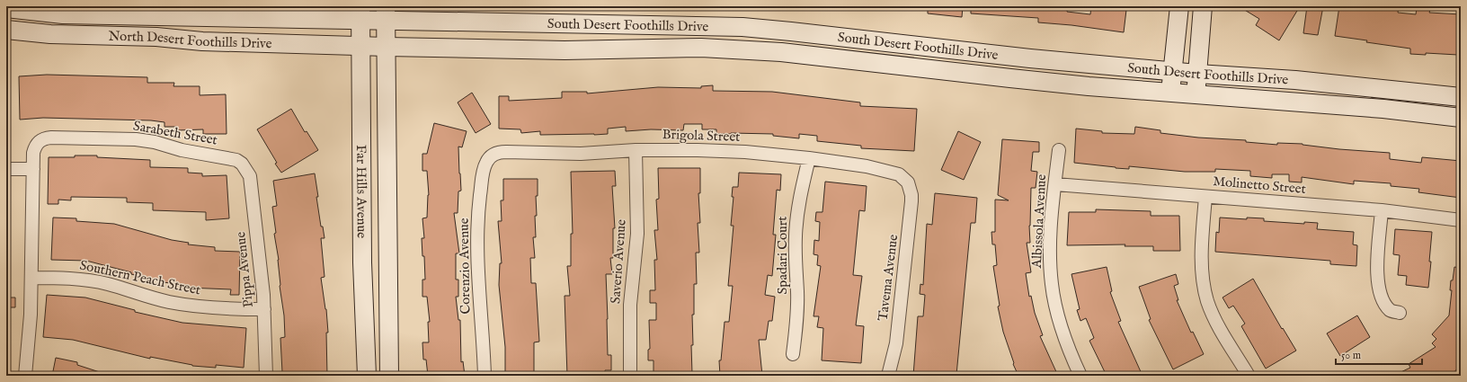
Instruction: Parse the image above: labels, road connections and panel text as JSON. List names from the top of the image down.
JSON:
{
  "streets": {
    "main road": ["South Desert Foothills Drive", "North Desert Foothills Drive", "Far Hills Avenue"],
    "street": [
      "Sarabeth Street",
      "Brigola Street",
      "Molinetto Street",
      "Albissola Avenue",
      "Spadari Court",
      "Saverio Avenue",
      "Corenzio Avenue",
      "Pippa Avenue",
      "Southern Peach Street",
      "Tavema Avenue"
    ]
  },
  "crossings": [
    ["South Desert Foothills Drive", "North Desert Foothills Drive"],
    ["South Desert Foothills Drive", "Far Hills Avenue"],
    ["North Desert Foothills Drive", "Far Hills Avenue"],
    ["Sarabeth Street", "Pippa Avenue"],
    ["Brigola Street", "Spadari Court"],
    ["Brigola Street", "Saverio Avenue"],
    ["Brigola Street", "Corenzio Avenue"],
    ["Brigola Street", "Tavema Avenue"],
    ["Molinetto Street", "Albissola Avenue"],
    ["Pippa Avenue", "Southern Peach Street"]
  ],
  "scale_bar": "50 m"
}
